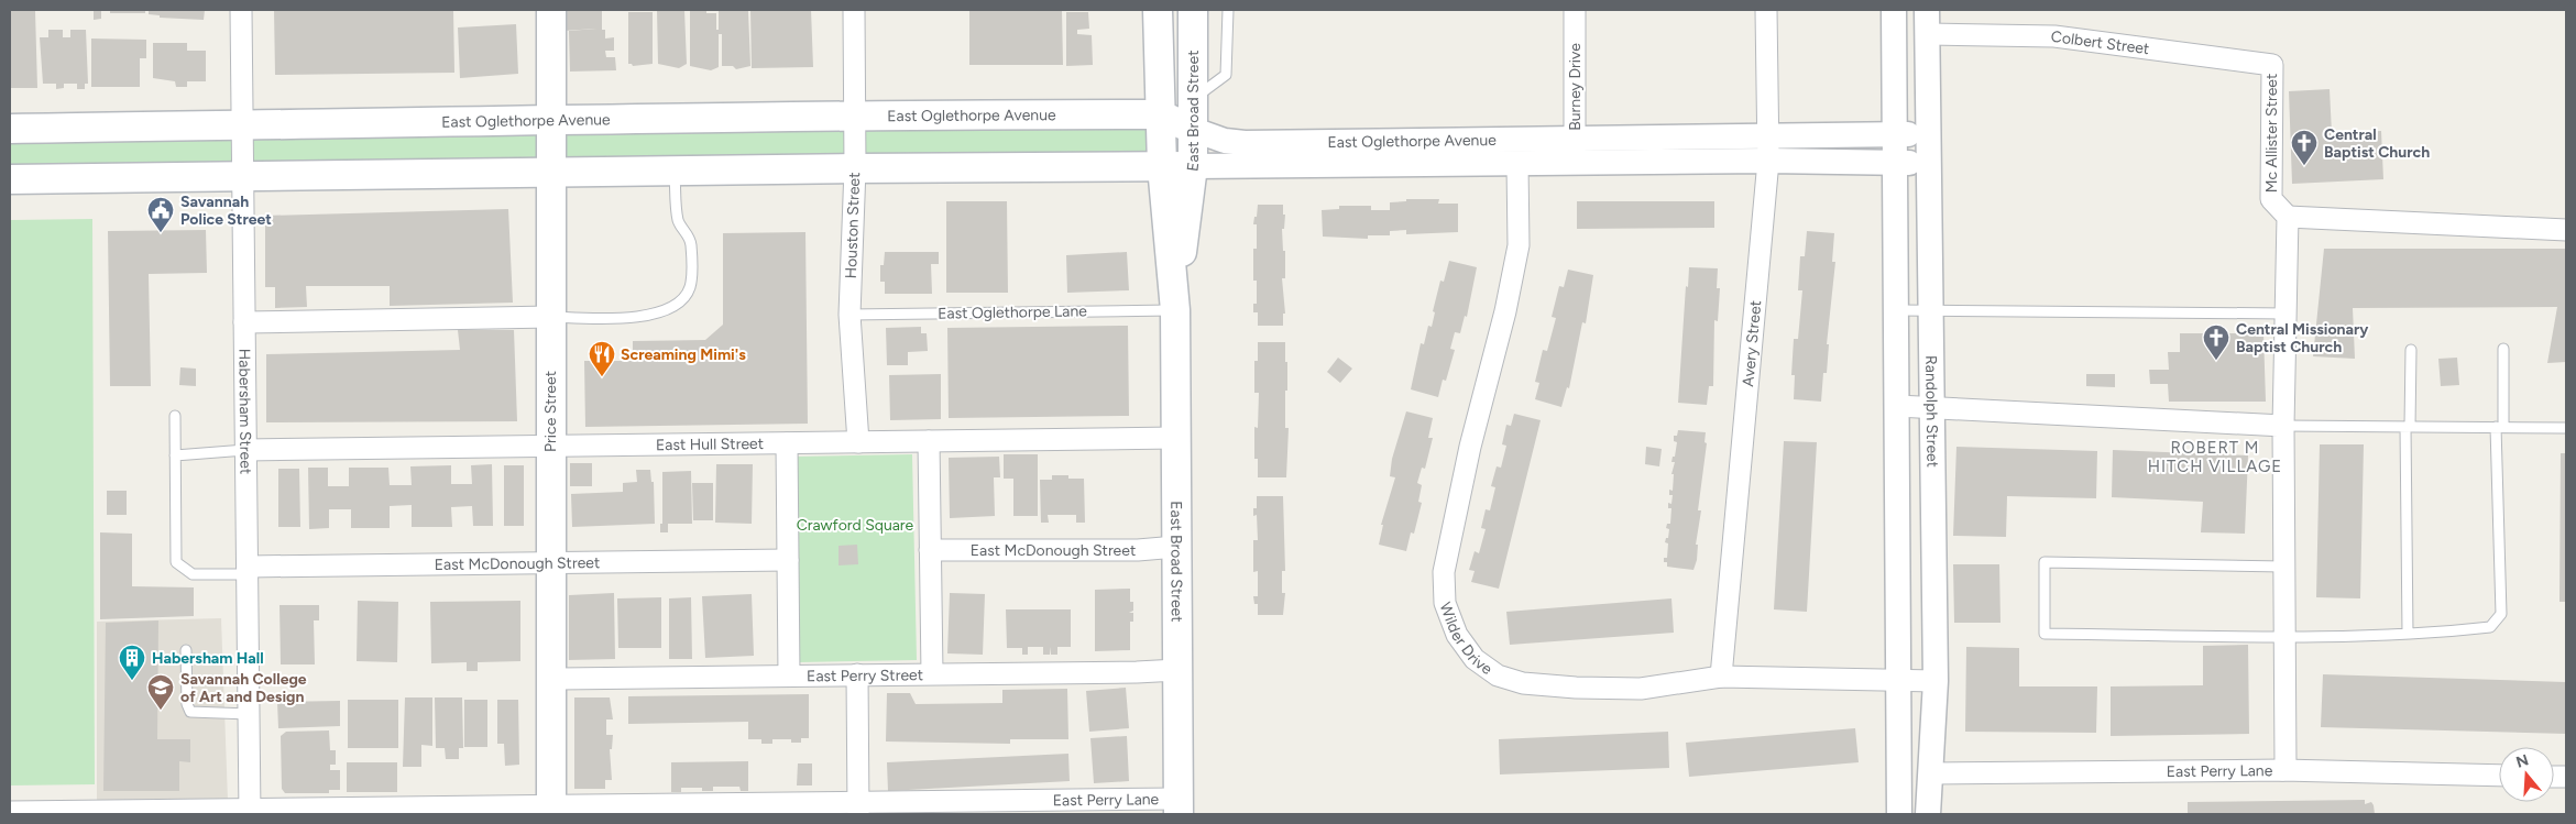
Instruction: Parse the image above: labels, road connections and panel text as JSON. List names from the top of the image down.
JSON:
{
  "streets": {
    "main road": ["East Broad Street", "East Oglethorpe Avenue", "Price Street"],
    "street": [
      "Colbert Street",
      "Burney Drive",
      "Mc Allister Street",
      "Houston Street",
      "Avery Street",
      "Habersham Street",
      "Randolph Street",
      "East Hull Street",
      "East McDonough Street",
      "Wilder Drive",
      "East Perry Street",
      "East Perry Lane"
    ],
    "lane": ["East Oglethorpe Lane"]
  },
  "crossings": [
    ["Colbert Street", "Mc Allister Street"],
    ["Colbert Street", "Randolph Street"],
    ["Burney Drive", "East Oglethorpe Avenue"],
    ["East Broad Street", "East Oglethorpe Avenue"],
    ["East Broad Street", "East Oglethorpe Lane"],
    ["East Broad Street", "East Hull Street"],
    ["East Broad Street", "East McDonough Street"],
    ["East Broad Street", "East Perry Street"],
    ["East Broad Street", "East Perry Lane"],
    ["East Oglethorpe Avenue", "Houston Street"],
    ["East Oglethorpe Avenue", "Avery Street"],
    ["East Oglethorpe Avenue", "Price Street"],
    ["East Oglethorpe Avenue", "Habersham Street"],
    ["East Oglethorpe Avenue", "Randolph Street"],
    ["East Oglethorpe Avenue", "Wilder Drive"],
    ["Houston Street", "East Oglethorpe Lane"],
    ["Houston Street", "East Hull Street"],
    ["Avery Street", "Wilder Drive"],
    ["Price Street", "East Hull Street"],
    ["Price Street", "East McDonough Street"],
    ["Price Street", "East Perry Street"],
    ["Price Street", "East Perry Lane"],
    ["Habersham Street", "East Hull Street"],
    ["Habersham Street", "East McDonough Street"],
    ["Habersham Street", "East Perry Lane"],
    ["Randolph Street", "Wilder Drive"],
    ["Randolph Street", "East Perry Lane"]
  ],
  "districts": ["ROBERT M HITCH VILLAGE"],
  "parks": ["Crawford Square"],
  "places": {
    "church": ["Central Baptist Church", "Central Missionary Baptist Church"],
    "public building": ["Savannah Police Street"],
    "restaurant": ["Screaming Mimi's"],
    "building": ["Habersham Hall"],
    "school or university": ["Savannah College of Art and Design"]
  },
  "north": "top"
}
